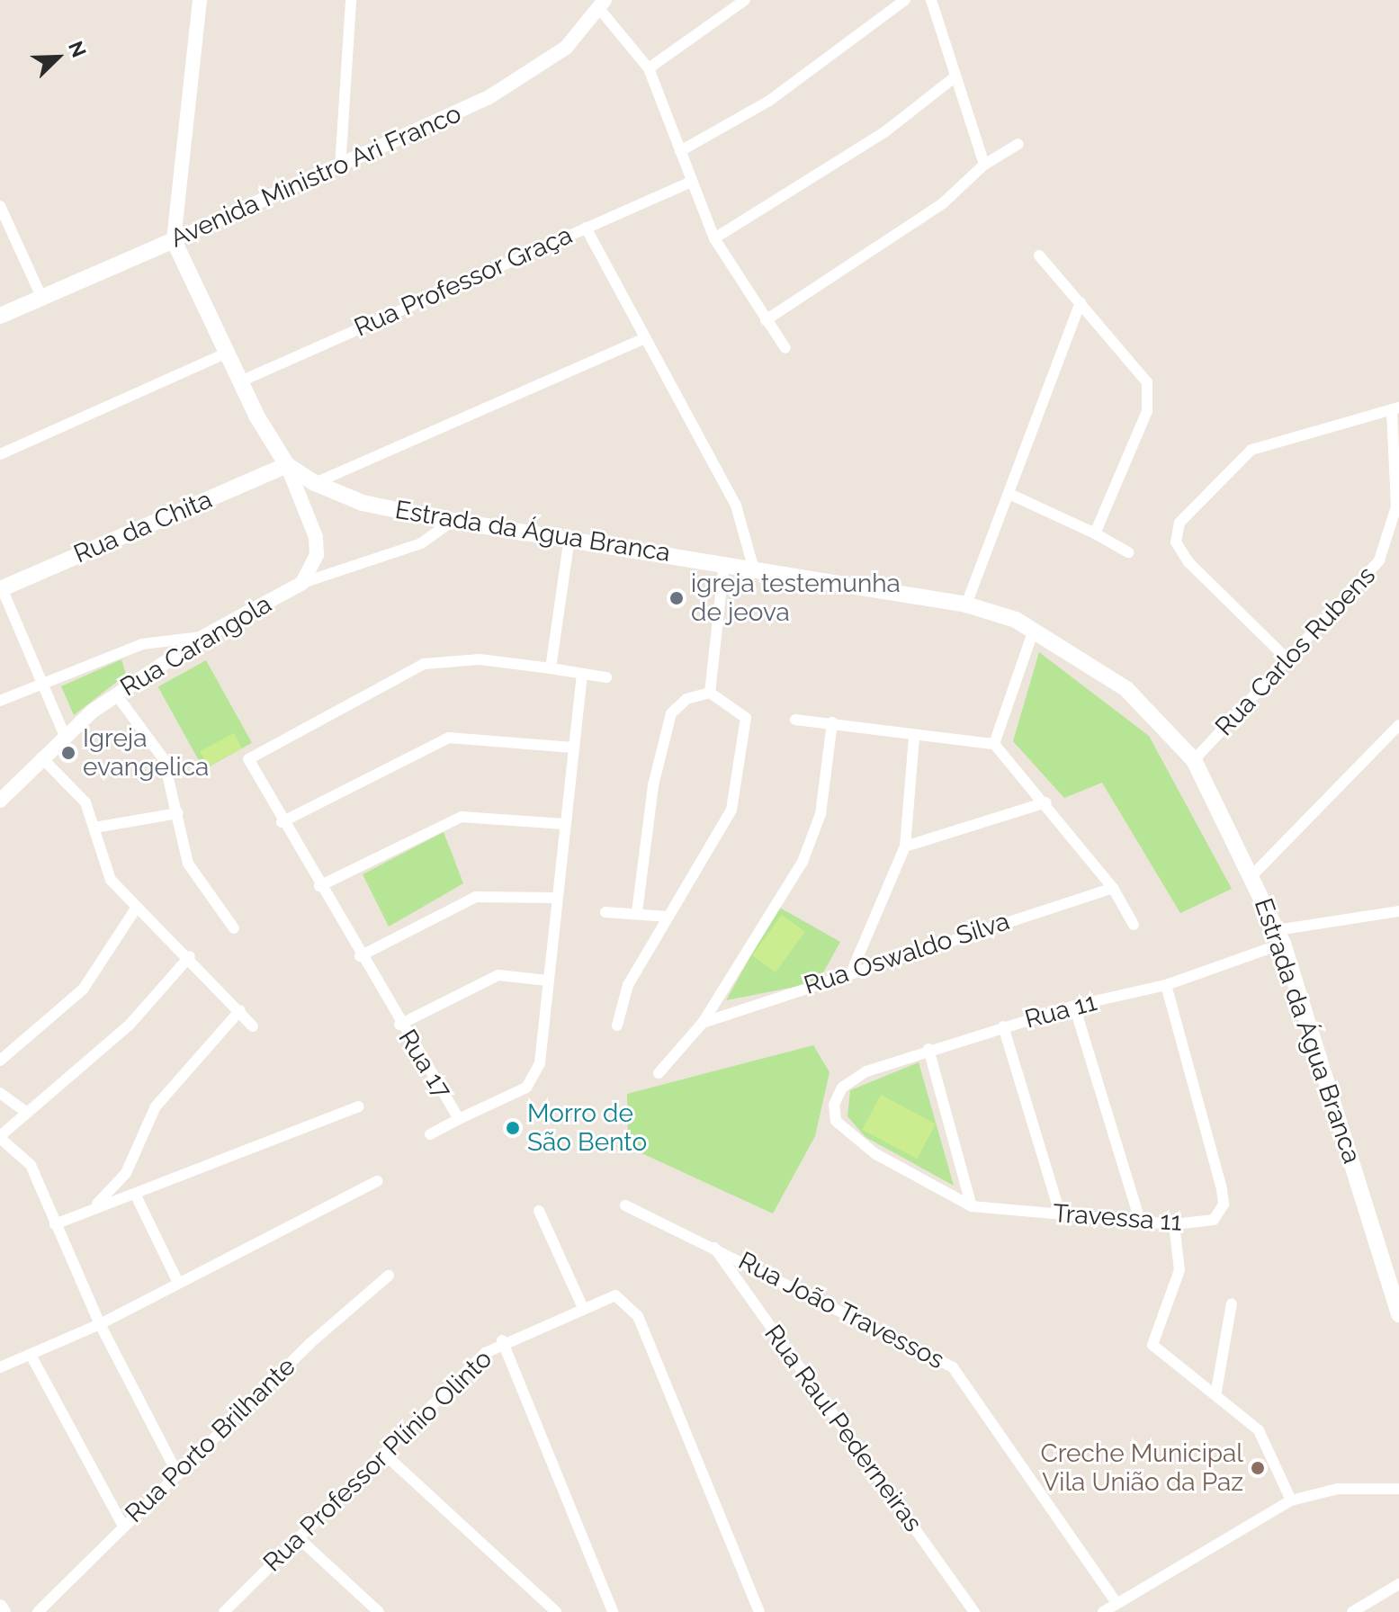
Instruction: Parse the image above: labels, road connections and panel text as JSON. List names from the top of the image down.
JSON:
{
  "streets": {
    "main road": ["Avenida Ministro Ari Franco", "Rua da Chita", "Estrada da Água Branca"],
    "street": [
      "Rua Professor Graça",
      "Rua Carangola",
      "Rua Carlos Rubens",
      "Rua Oswaldo Silva",
      "Rua 11",
      "Rua 17",
      "Travessa 11",
      "Rua João Travessos",
      "Rua Raul Pederneiras",
      "Rua Porto Brilhante",
      "Rua Professor Plínio Olinto"
    ]
  },
  "crossings": [
    ["Avenida Ministro Ari Franco", "Estrada da Água Branca"],
    ["Rua Professor Graça", "Estrada da Água Branca"],
    ["Rua da Chita", "Estrada da Água Branca"],
    ["Rua da Chita", "Rua Carangola"],
    ["Estrada da Água Branca", "Rua Carangola"],
    ["Estrada da Água Branca", "Rua Carlos Rubens"],
    ["Estrada da Água Branca", "Rua 11"],
    ["Rua 11", "Travessa 11"],
    ["Rua João Travessos", "Rua Raul Pederneiras"]
  ],
  "places": [
    "igreja testemunha de jeova",
    "Igreja evangelica",
    "Morro de São Bento",
    "Creche Municipal Vila União da Paz"
  ],
  "north": "top right"
}
